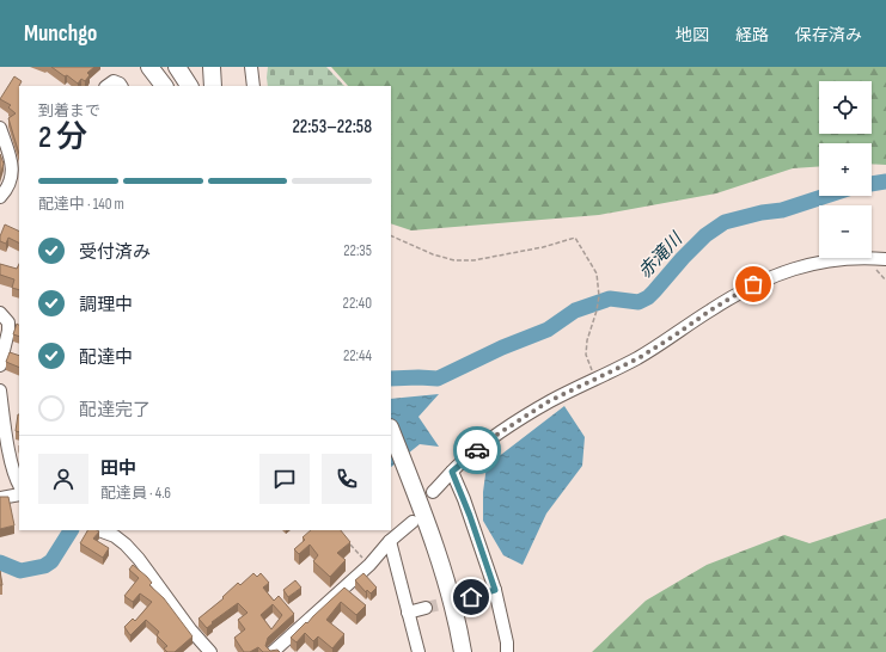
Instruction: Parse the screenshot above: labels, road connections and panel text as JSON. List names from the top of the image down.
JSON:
{
  "water": ["赤滝川"],
  "page": {
    "header": "Munchgo",
    "nav": ["地図", "経路", "保存済み"],
    "map_buttons": ["+", "−"],
    "heading": ["2 分", "到着まで", "22:53–22:58"],
    "panel": ["田中", "配達員 · 4.6"],
    "bar": "配達中 · 140 m",
    "list": [
      ["受付済み", "22:35"],
      ["調理中", "22:40"],
      ["配達中", "22:44"],
      "配達完了"
    ]
  }
}
